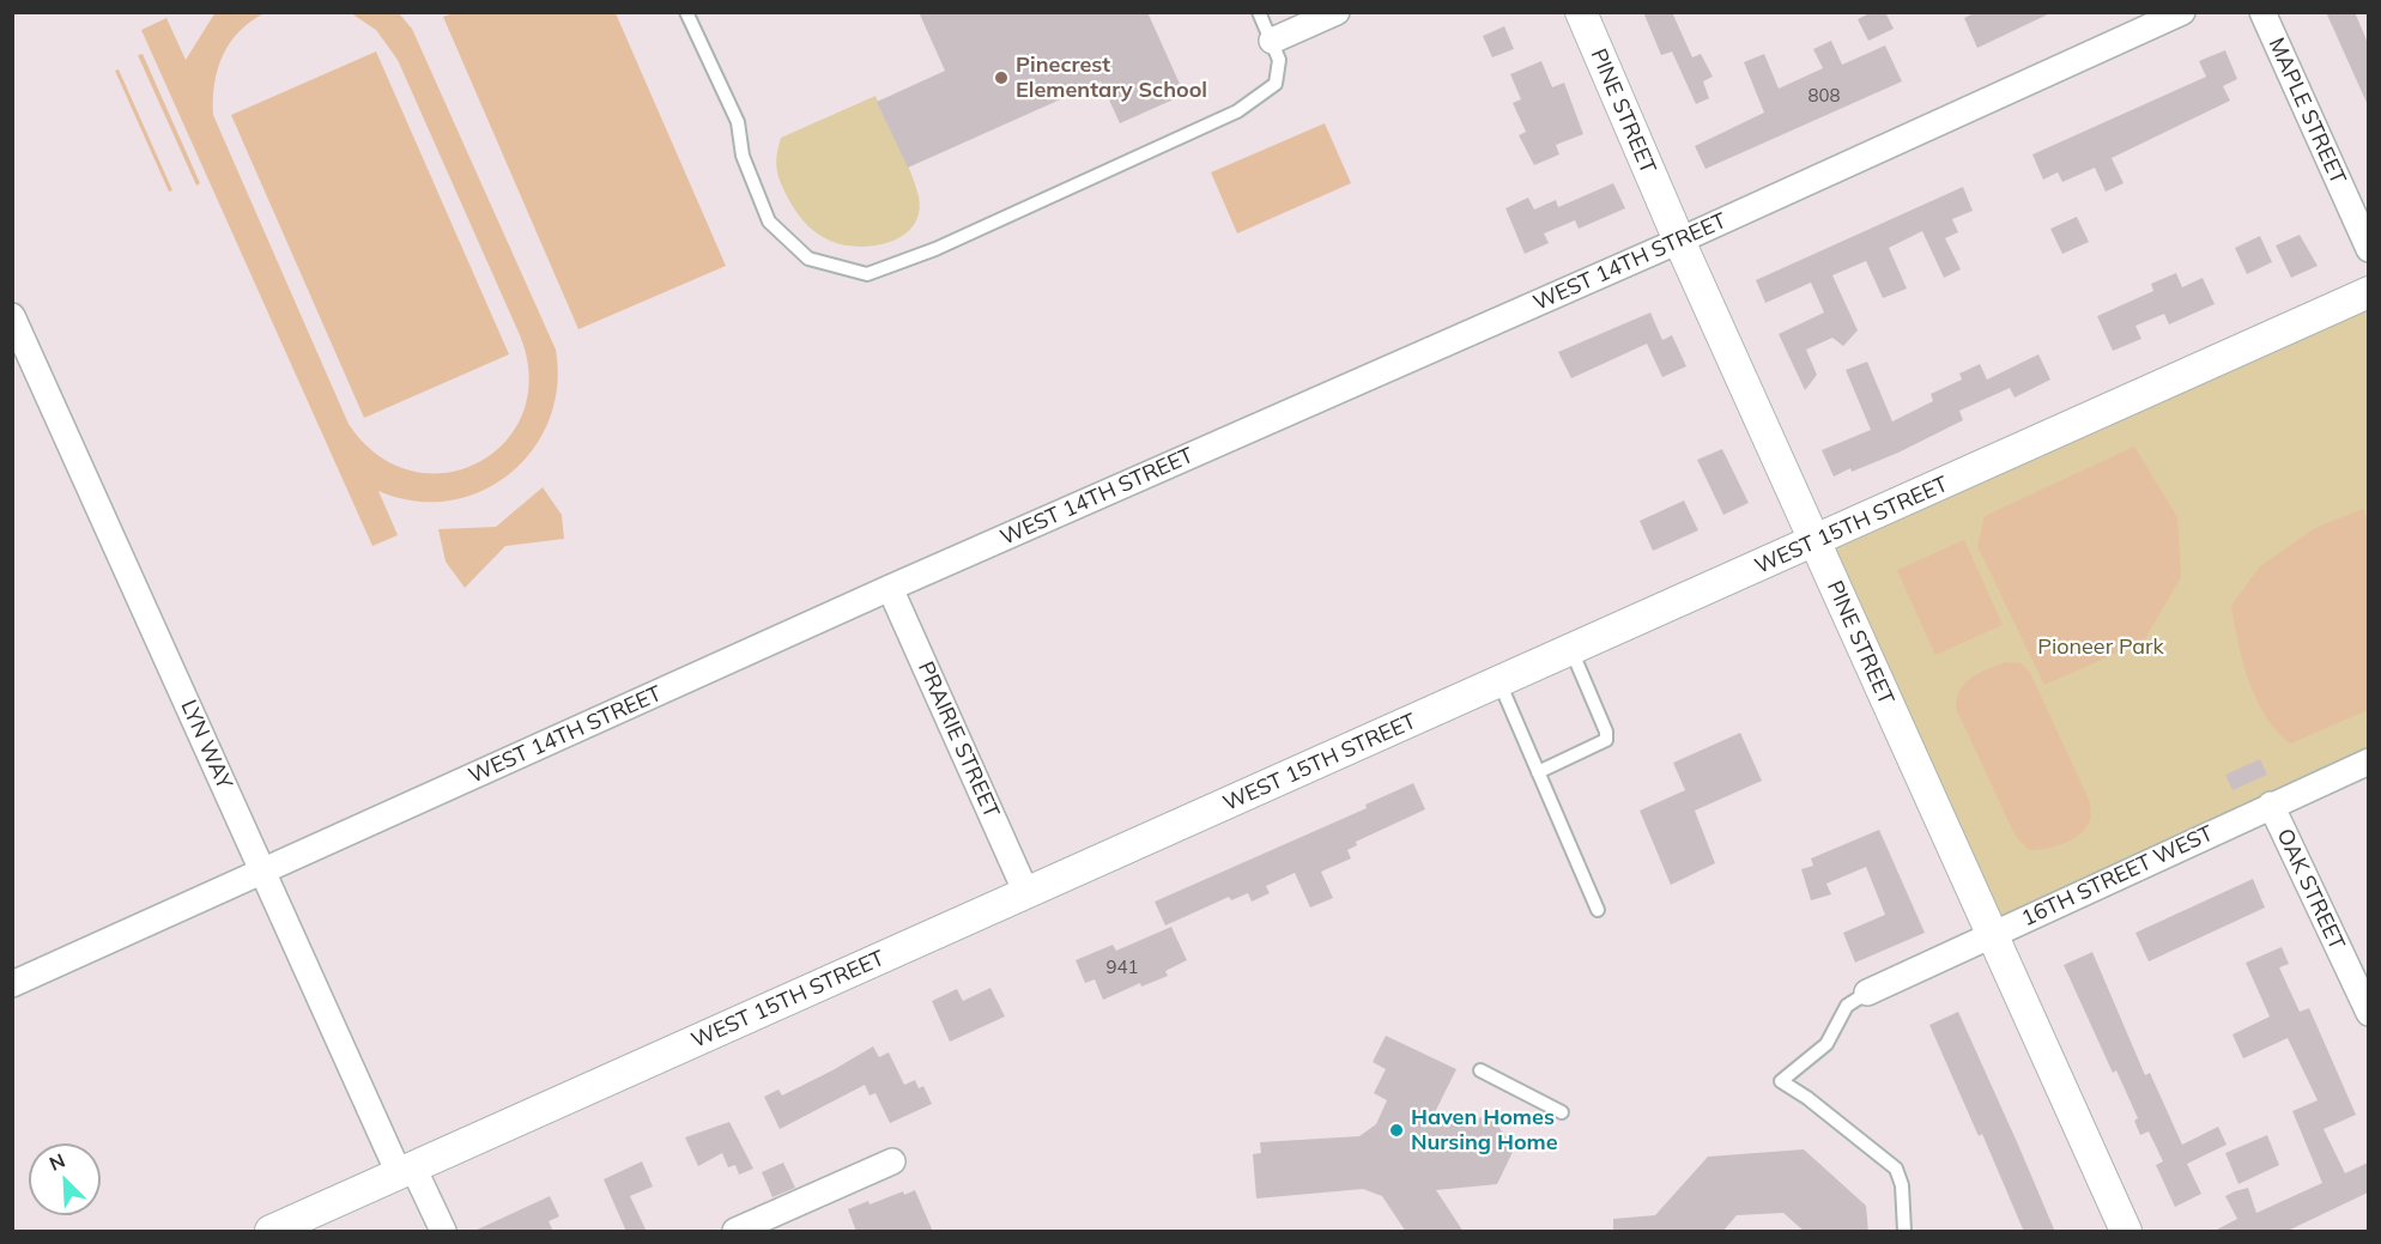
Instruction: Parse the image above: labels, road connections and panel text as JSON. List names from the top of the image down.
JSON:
{
  "streets": {
    "street": [
      "PINE STREET",
      "MAPLE STREET",
      "WEST 14TH STREET",
      "WEST 15TH STREET",
      "PRAIRIE STREET",
      "LYN WAY",
      "16TH STREET WEST",
      "OAK STREET"
    ]
  },
  "crossings": [
    ["PINE STREET", "WEST 14TH STREET"],
    ["PINE STREET", "WEST 15TH STREET"],
    ["PINE STREET", "16TH STREET WEST"],
    ["WEST 14TH STREET", "PRAIRIE STREET"],
    ["WEST 14TH STREET", "LYN WAY"],
    ["WEST 15TH STREET", "PRAIRIE STREET"],
    ["WEST 15TH STREET", "LYN WAY"],
    ["16TH STREET WEST", "OAK STREET"]
  ],
  "parks": ["Pioneer Park"],
  "places": ["Pinecrest Elementary School", "Haven Homes Nursing Home"],
  "house_numbers": ["808", "941"],
  "north": "top left"
}
